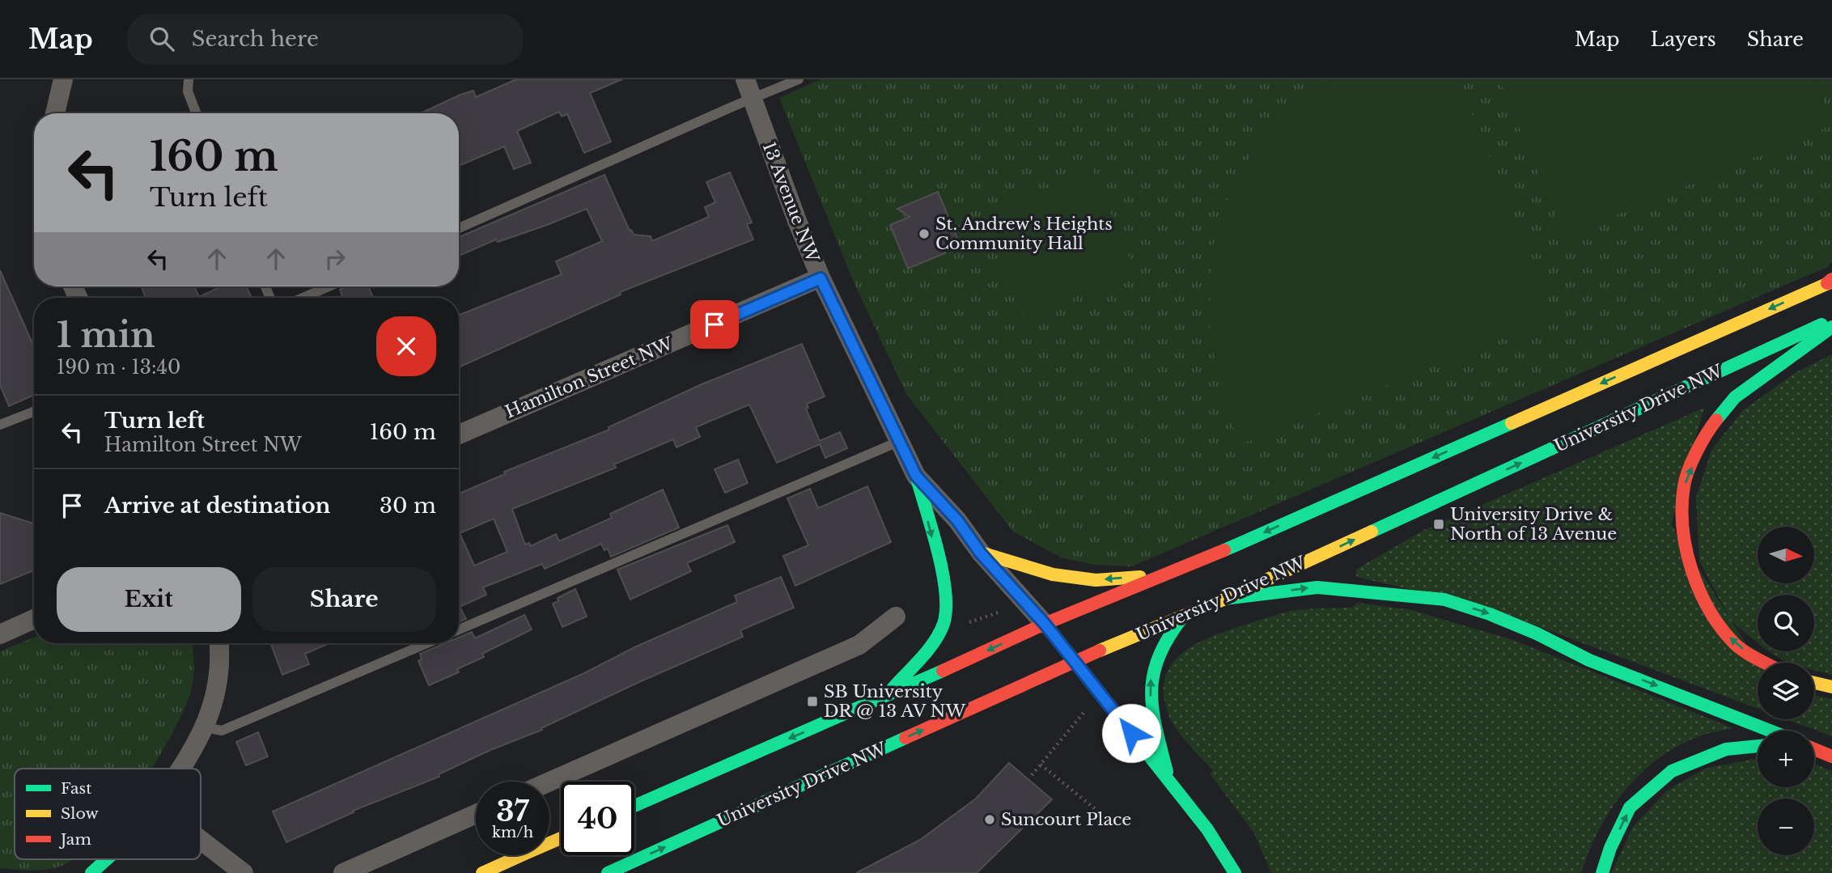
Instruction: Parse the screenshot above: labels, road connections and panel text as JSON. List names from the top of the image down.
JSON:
{
  "streets": {
    "main road": ["13 Avenue NW", "University Drive NW"],
    "street": ["Hamilton Street NW"]
  },
  "crossings": [
    ["13 Avenue NW", "Hamilton Street NW"],
    ["13 Avenue NW", "University Drive NW"]
  ],
  "places": {
    "other": ["St. Andrew's Heights Community Hall", "Suncourt Place"],
    "transit": ["University Drive & North of 13 Avenue", "SB University DR @ 13 AV NW"]
  },
  "legend": ["Fast", "Slow", "Jam"],
  "north": "right",
  "page": {
    "header": "Map",
    "search": "Search here",
    "nav": ["Map", "Layers", "Share"],
    "turn": ["160 m", "Turn left"],
    "heading": ["1 min", "190 m · 13:40"],
    "list": [
      {
        "name": "Turn left",
        "note": "Hamilton Street NW",
        "value": "160 m"
      },
      {
        "name": "Arrive at destination",
        "value": "30 m"
      }
    ],
    "map_buttons": ["+", "−"],
    "buttons": ["Exit", "Share"],
    "speed": "37 km/h",
    "limit": "40"
  }
}
